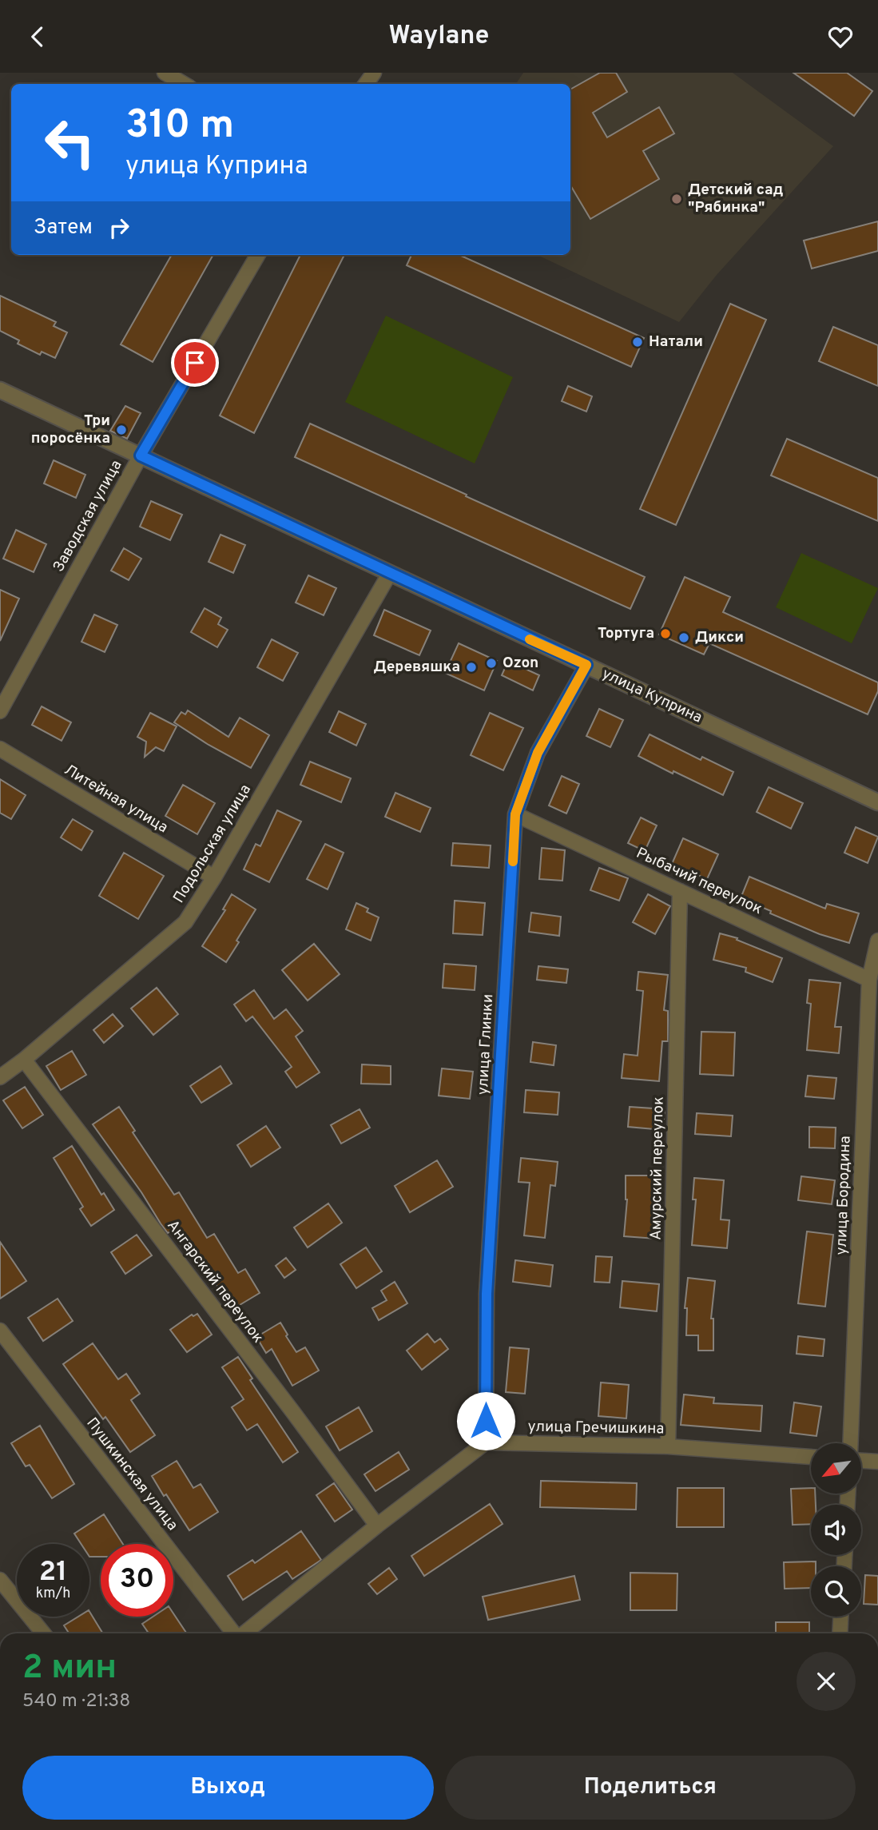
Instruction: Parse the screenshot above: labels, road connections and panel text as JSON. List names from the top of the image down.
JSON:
{
  "streets": {
    "street": [
      "Заводская улица",
      "улица Куприна",
      "Литейная улица",
      "Подольская улица",
      "Рыбачий переулок",
      "улица Глинки",
      "Амурский переулок",
      "улица Бородина",
      "Ангарский переулок",
      "улица Гречишкина",
      "Пушкинская улица"
    ]
  },
  "crossings": [
    ["Заводская улица", "улица Куприна"],
    ["улица Куприна", "Подольская улица"],
    ["улица Куприна", "улица Глинки"],
    ["Литейная улица", "Подольская улица"],
    ["Подольская улица", "Ангарский переулок"],
    ["Рыбачий переулок", "улица Глинки"],
    ["Рыбачий переулок", "Амурский переулок"],
    ["Рыбачий переулок", "улица Бородина"],
    ["улица Глинки", "улица Гречишкина"],
    ["Амурский переулок", "улица Гречишкина"]
  ],
  "places": [
    "Детский сад \"Рябинка\"",
    "Натали",
    "Три поросёнка",
    "Тортуга",
    "Дикси",
    "Ozon",
    "Деревяшка"
  ],
  "north": "bottom left",
  "page": {
    "header": "Waylane",
    "turn": ["310 m", "улица Куприна"],
    "then": "Затем",
    "speed": "21 km/h",
    "limit": "30",
    "heading": ["2 мин", "540 m · 21:38"],
    "buttons": ["Выход", "Поделиться"]
  }
}
